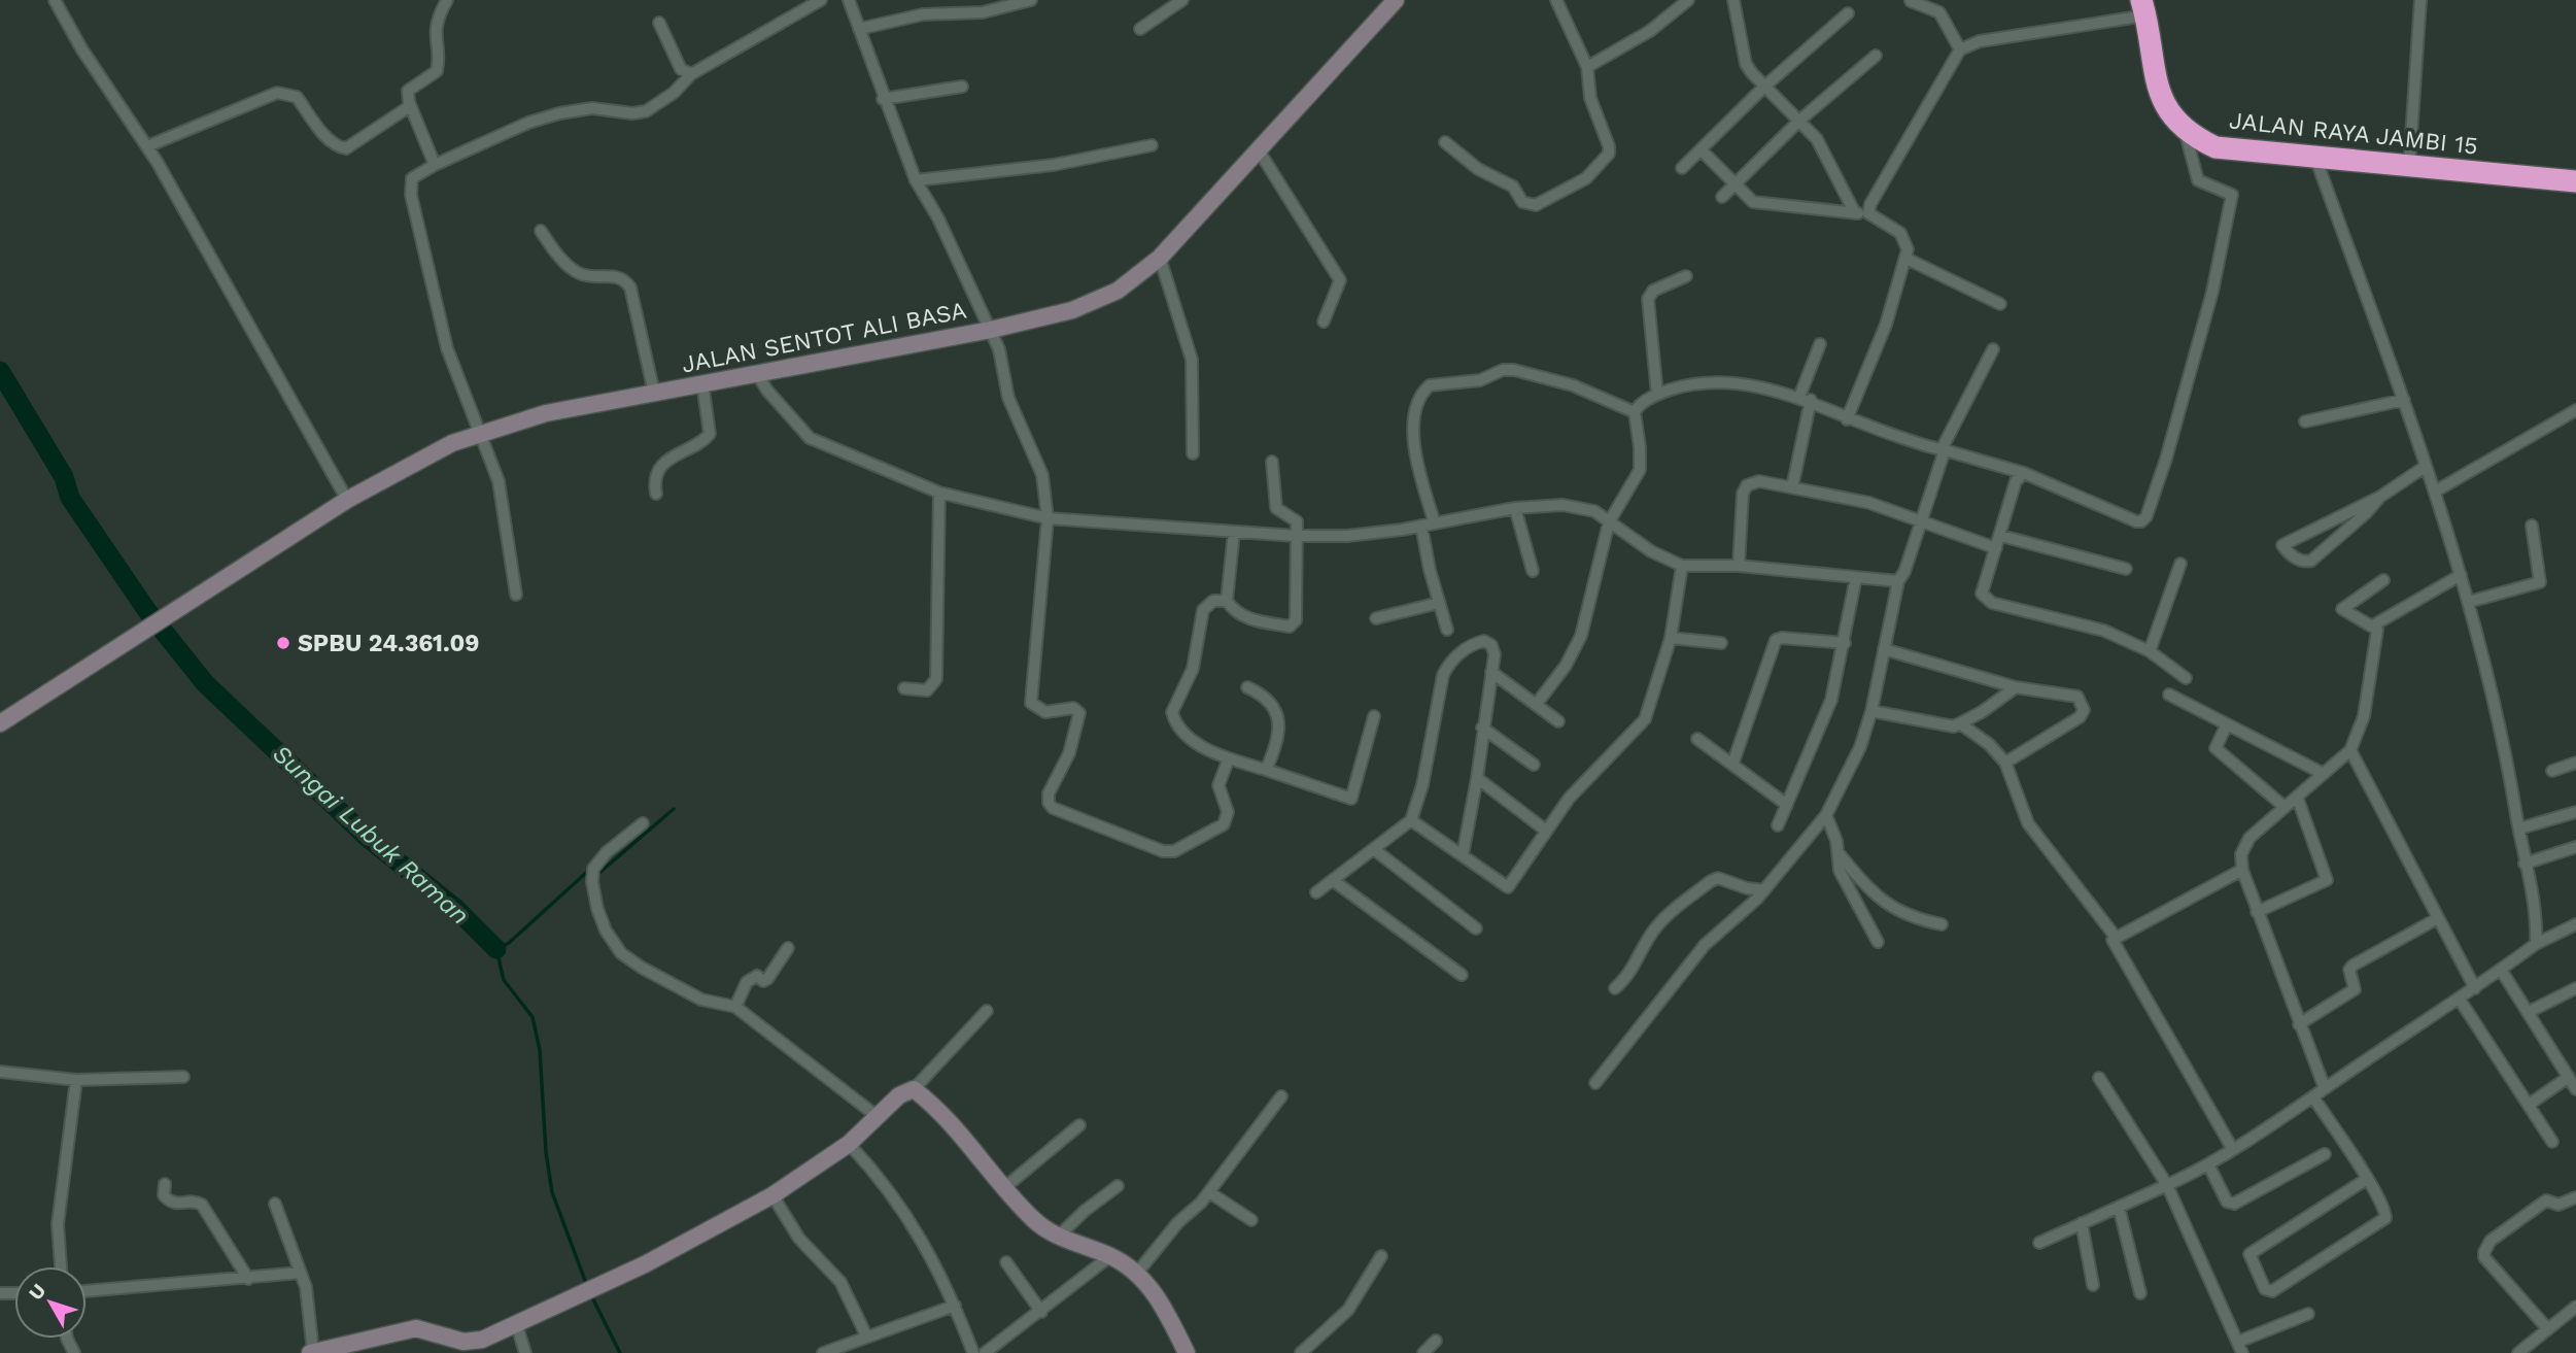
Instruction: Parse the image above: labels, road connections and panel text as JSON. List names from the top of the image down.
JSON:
{
  "streets": {
    "highway": ["JALAN RAYA JAMBI 15"],
    "main road": ["JALAN SENTOT ALI BASA"]
  },
  "water": ["Sungai Lubuk Raman"],
  "places": ["SPBU 24.361.09"],
  "north": "top left"
}
